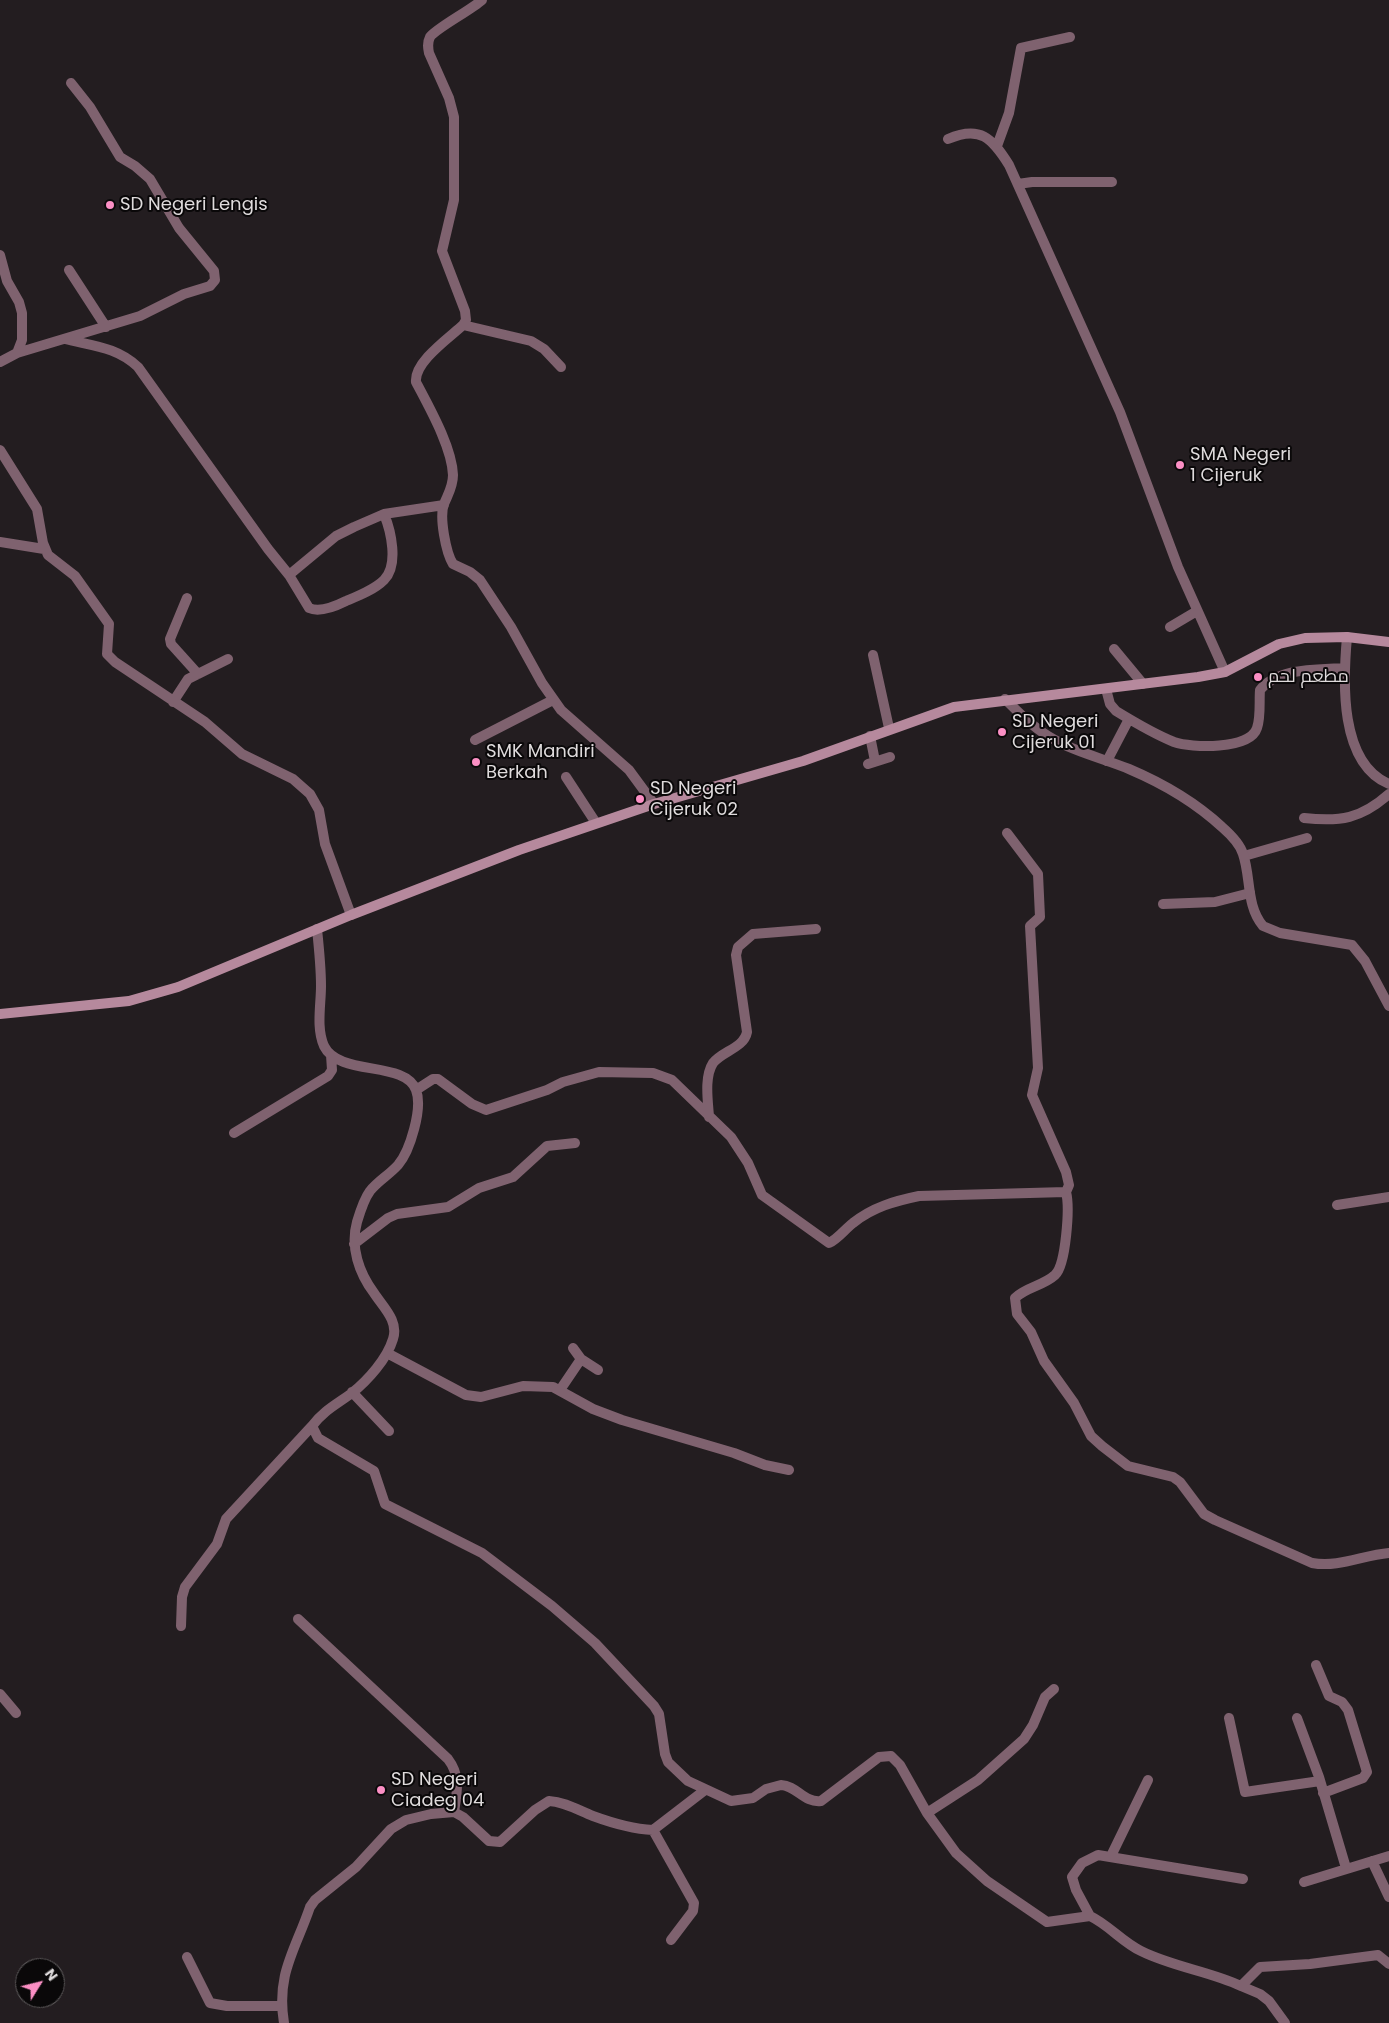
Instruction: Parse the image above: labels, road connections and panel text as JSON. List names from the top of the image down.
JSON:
{
  "places": [
    "SD Negeri Lengis",
    "SMA Negeri 1 Cijeruk",
    "مطعم لحم",
    "SD Negeri Cijeruk 01",
    "SMK Mandiri Berkah",
    "SD Negeri Cijeruk 02",
    "SD Negeri Ciadeg 04"
  ],
  "north": "top right"
}
